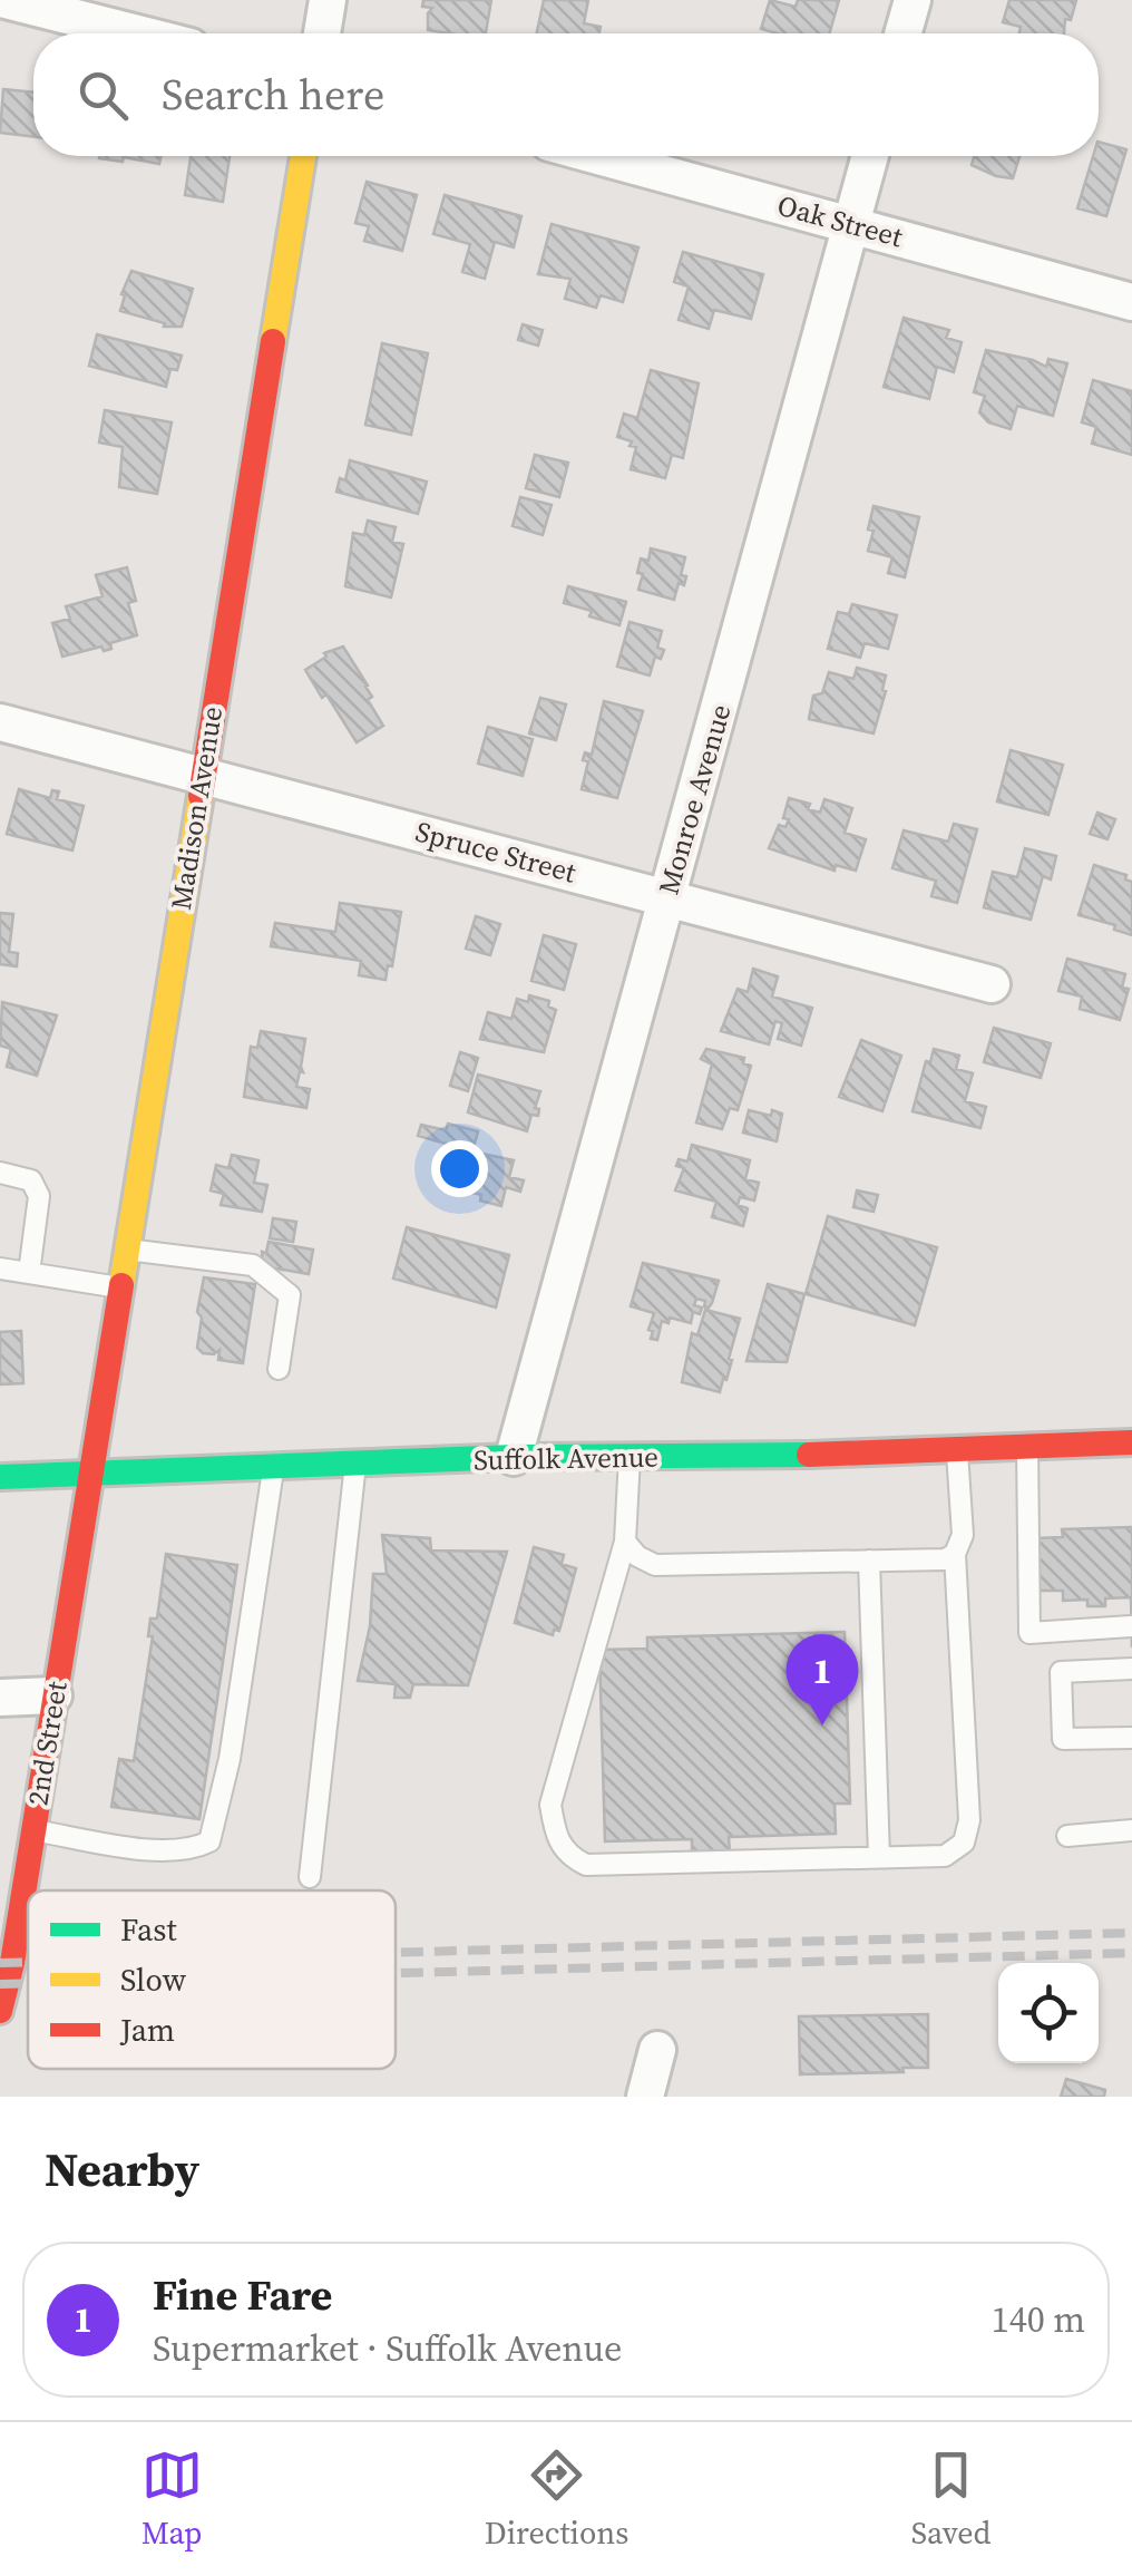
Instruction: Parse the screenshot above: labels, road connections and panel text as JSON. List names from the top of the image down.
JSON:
{
  "streets": {
    "street": [
      "Oak Street",
      "Monroe Avenue",
      "Madison Avenue",
      "Spruce Street",
      "Suffolk Avenue",
      "2nd Street"
    ]
  },
  "crossings": [
    ["Oak Street", "Monroe Avenue"],
    ["Monroe Avenue", "Spruce Street"],
    ["Monroe Avenue", "Suffolk Avenue"],
    ["Madison Avenue", "Spruce Street"],
    ["Madison Avenue", "Suffolk Avenue"],
    ["Madison Avenue", "2nd Street"],
    ["Suffolk Avenue", "2nd Street"]
  ],
  "legend": ["Fast", "Slow", "Jam"],
  "page": {
    "search": "Search here",
    "pins": "1",
    "heading": "Nearby",
    "list": [
      {
        "mark": "1",
        "name": "Fine Fare",
        "note": "Supermarket · Suffolk Avenue",
        "value": "140 m"
      }
    ],
    "nav": ["Map", "Directions", "Saved"]
  }
}
